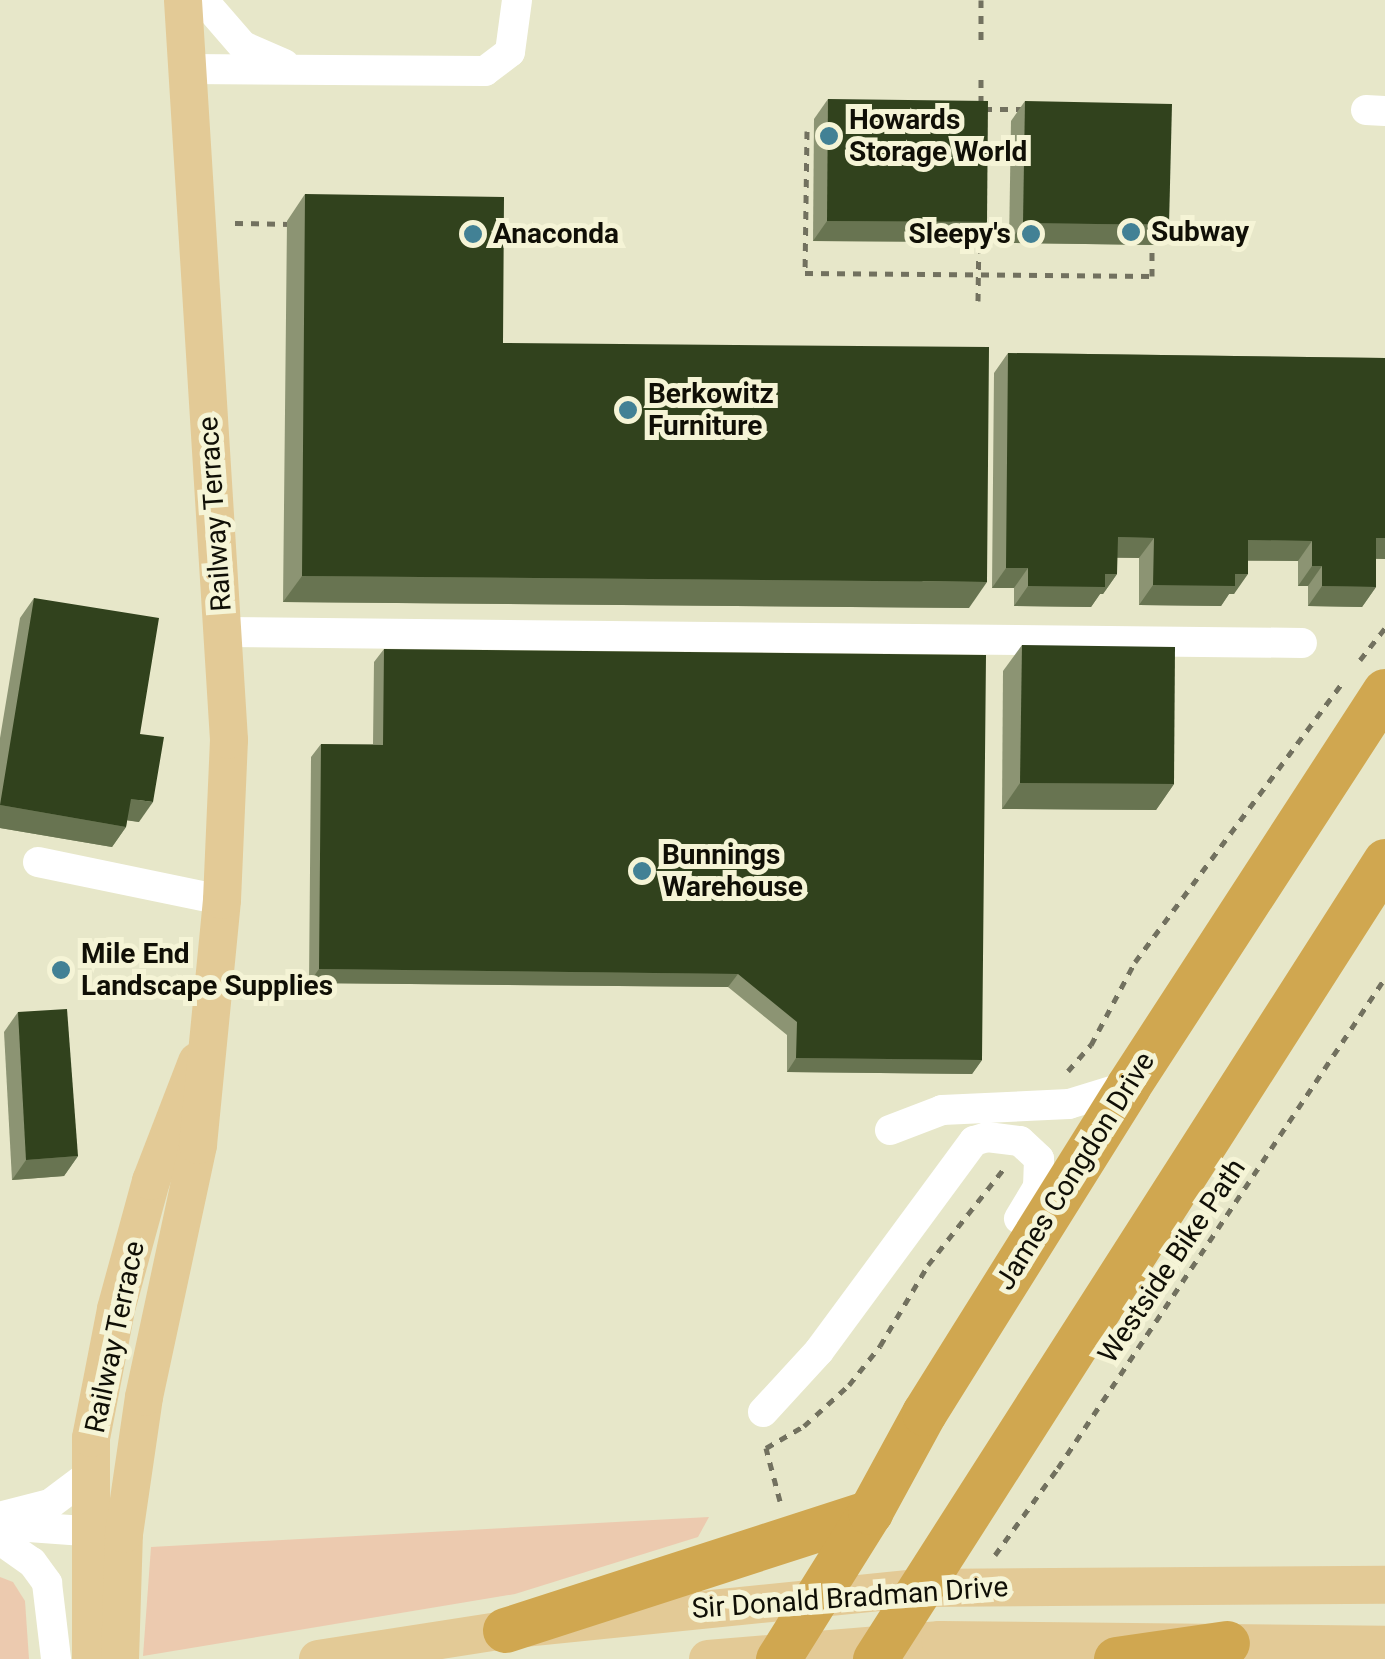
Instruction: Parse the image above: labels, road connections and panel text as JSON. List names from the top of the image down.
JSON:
{
  "streets": {
    "highway": ["James Congdon Drive"],
    "main road": ["Railway Terrace", "Sir Donald Bradman Drive"],
    "path": ["Westside Bike Path"]
  },
  "crossings": [
    ["James Congdon Drive", "Sir Donald Bradman Drive"]
  ],
  "places": [
    "Howards Storage World",
    "Subway",
    "Anaconda",
    "Sleepy's",
    "Berkowitz Furniture",
    "Bunnings Warehouse",
    "Mile End Landscape Supplies"
  ]
}
